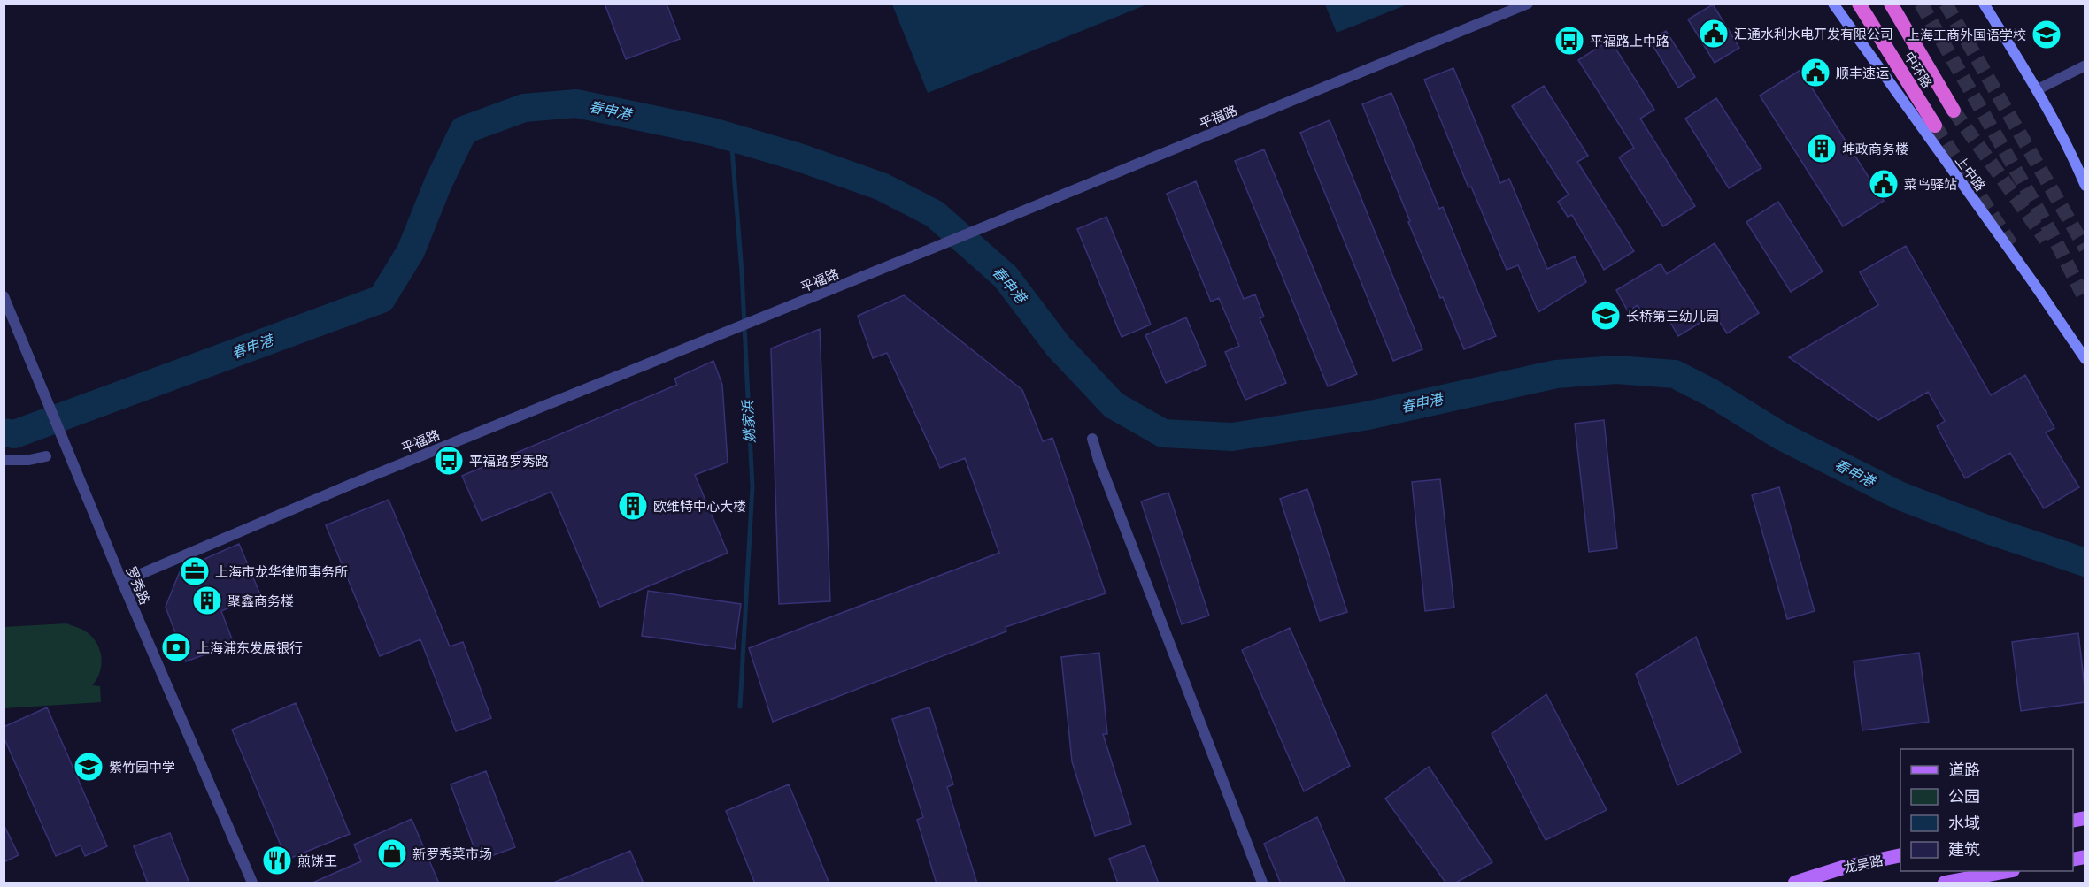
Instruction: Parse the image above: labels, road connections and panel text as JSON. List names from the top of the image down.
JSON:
{
  "streets": {
    "highway": ["中环路"],
    "main road": ["上中路", "龙吴路"],
    "street": ["平福路", "罗秀路"]
  },
  "crossings": [
    ["平福路", "罗秀路"]
  ],
  "water": ["春申港", "姚家浜"],
  "places": {
    "public building": ["汇通水利水电开发有限公司", "顺丰速运", "菜鸟驿站"],
    "school or university": ["上海工商外国语学校", "长桥第三幼儿园", "紫竹园中学"],
    "bus stop": ["平福路上中路", "平福路罗秀路"],
    "building": ["坤政商务楼", "欧维特中心大楼", "聚鑫商务楼"],
    "office": ["上海市龙华律师事务所"],
    "bank": ["上海浦东发展银行"],
    "shop": ["新罗秀菜市场"],
    "restaurant": ["煎饼王"]
  },
  "legend": [
    "道路",
    "公园",
    "水域",
    "建筑"
  ]
}
